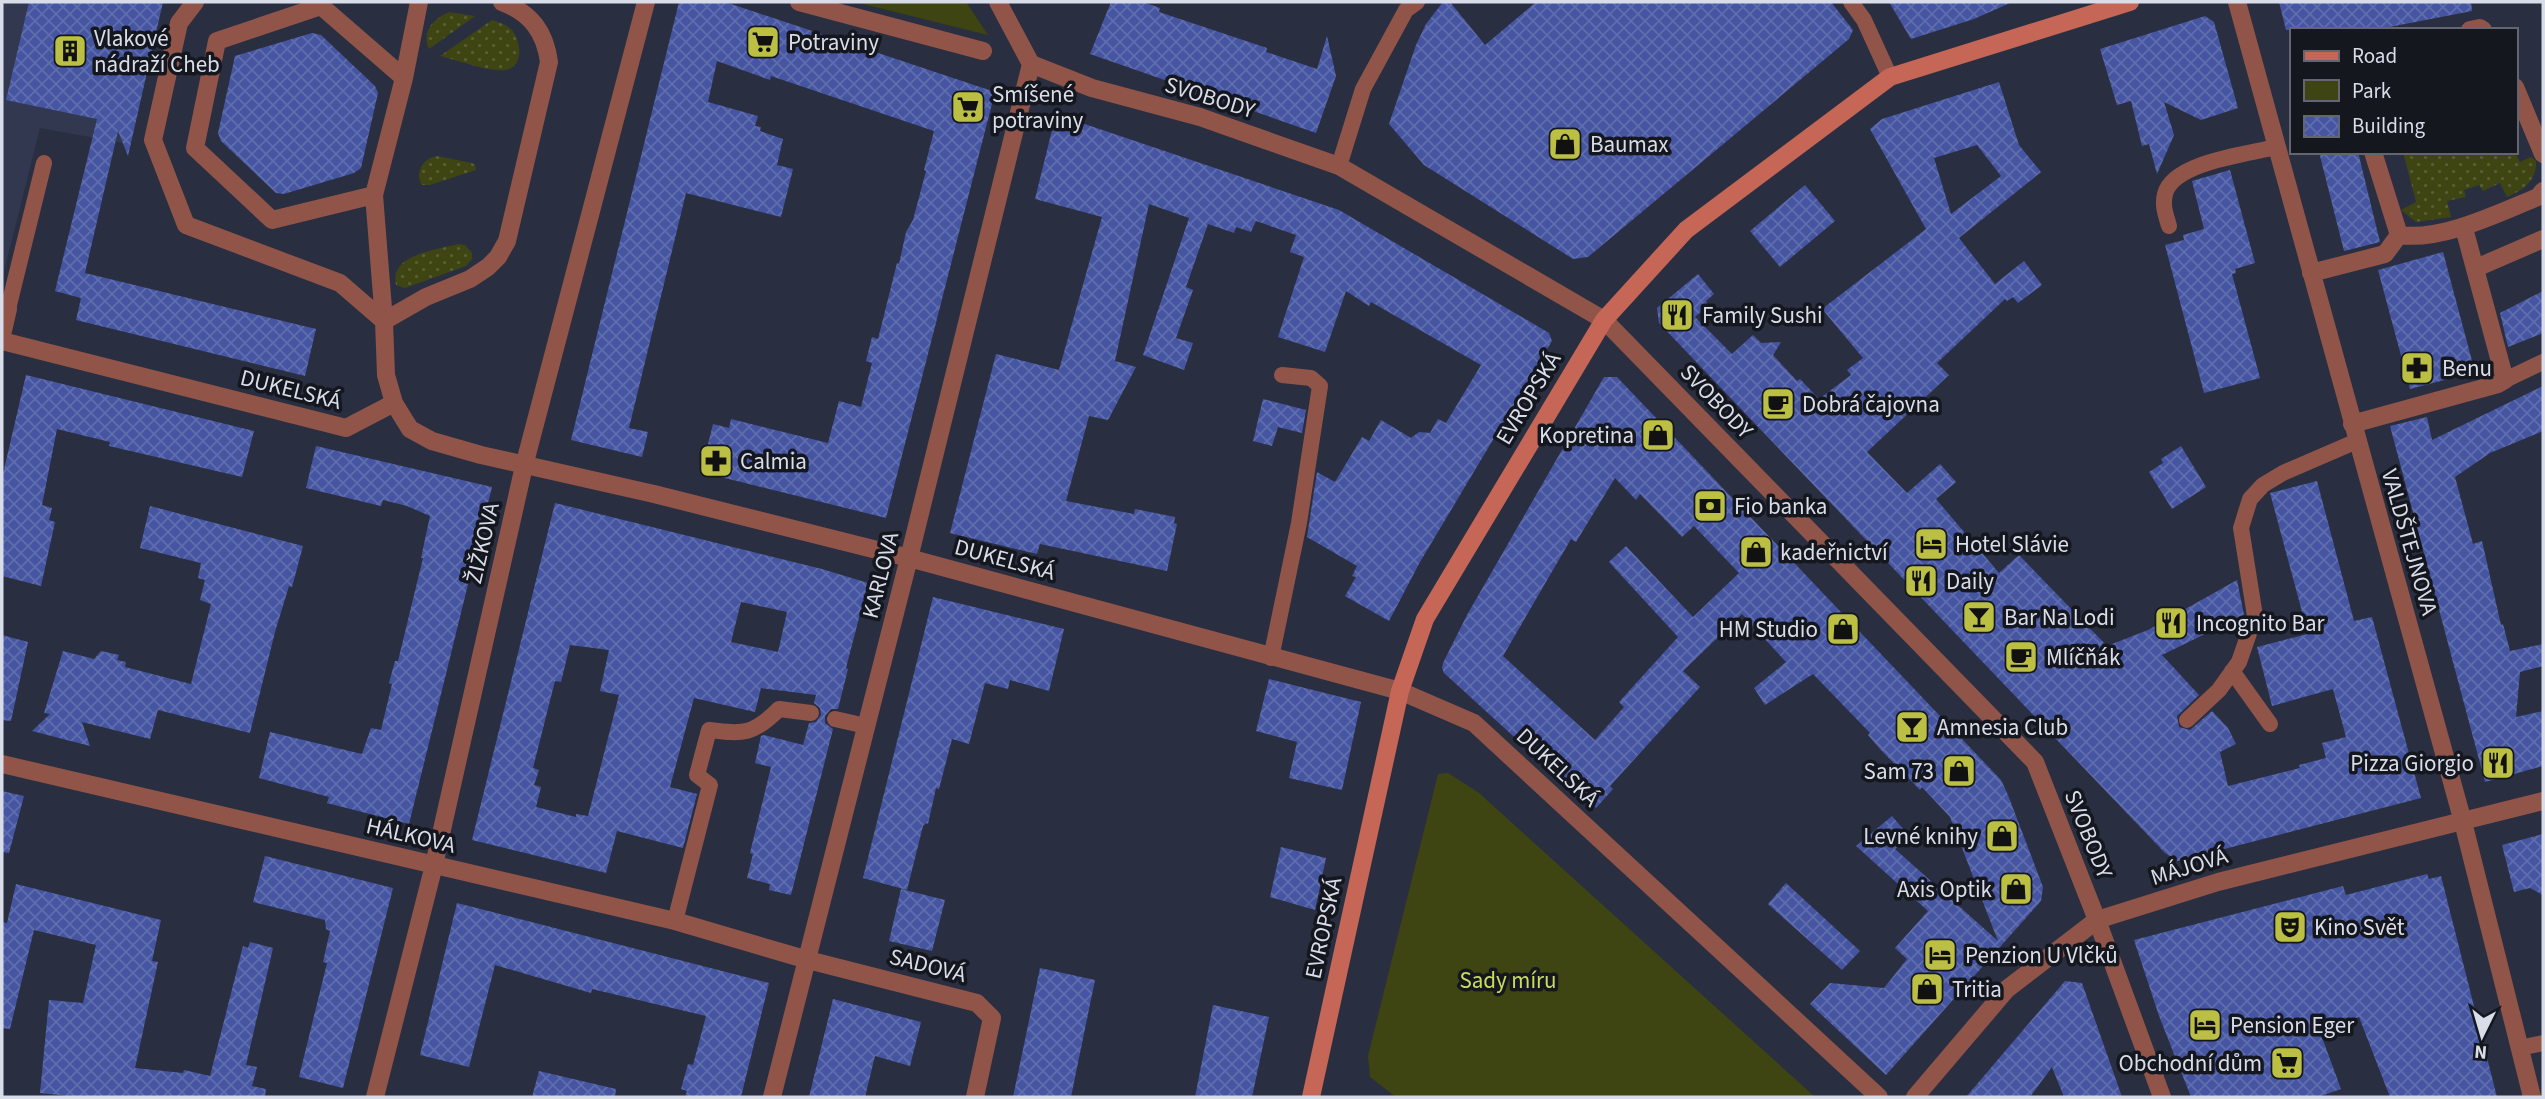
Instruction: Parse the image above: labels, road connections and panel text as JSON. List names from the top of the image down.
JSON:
{
  "streets": {
    "main road": ["EVROPSKÁ"],
    "street": [
      "SVOBODY",
      "DUKELSKÁ",
      "VALDŠTEJNOVA",
      "ŽIŽKOVA",
      "KARLOVA",
      "HÁLKOVA",
      "MÁJOVÁ",
      "SADOVÁ"
    ]
  },
  "crossings": [
    ["SVOBODY", "EVROPSKÁ"],
    ["SVOBODY", "KARLOVA"],
    ["SVOBODY", "MÁJOVÁ"],
    ["DUKELSKÁ", "EVROPSKÁ"],
    ["DUKELSKÁ", "ŽIŽKOVA"],
    ["DUKELSKÁ", "KARLOVA"],
    ["VALDŠTEJNOVA", "MÁJOVÁ"],
    ["ŽIŽKOVA", "HÁLKOVA"],
    ["KARLOVA", "HÁLKOVA"],
    ["KARLOVA", "SADOVÁ"],
    ["HÁLKOVA", "SADOVÁ"]
  ],
  "parks": ["Sady míru"],
  "places": {
    "supermarket": ["Potraviny", "Smíšené potraviny", "Obchodní dům"],
    "building": ["Vlakové nádraží Cheb"],
    "shop": [
      "Baumax",
      "Kopretina",
      "kadeřnictví",
      "HM Studio",
      "Sam 73",
      "Levné knihy",
      "Axis Optik",
      "Tritia"
    ],
    "restaurant": [
      "Family Sushi",
      "Daily",
      "Incognito Bar",
      "Pizza Giorgio"
    ],
    "pharmacy": ["Benu", "Calmia"],
    "cafe": ["Dobrá čajovna", "Mlíčňák"],
    "bank": ["Fio banka"],
    "hotel": ["Hotel Slávie", "Penzion U Vlčků", "Pension Eger"],
    "bar": ["Bar Na Lodi", "Amnesia Club"],
    "theatre": ["Kino Svět"]
  },
  "legend": ["Road", "Park", "Building"],
  "north": "bottom"
}
